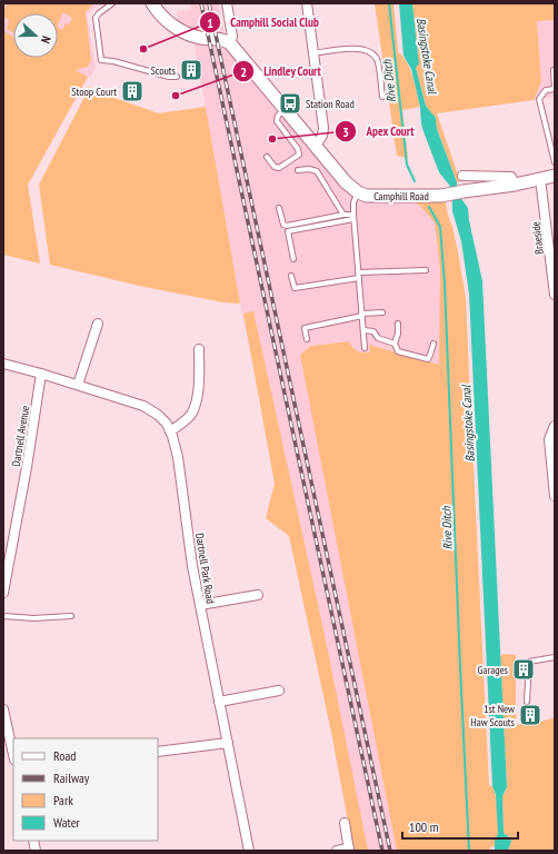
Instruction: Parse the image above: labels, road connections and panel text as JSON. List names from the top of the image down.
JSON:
{
  "streets": {
    "street": [
      "Camphill Road",
      "Braeside",
      "Dartnell Avenue",
      "Dartnell Park Road"
    ]
  },
  "crossings": [
    ["Camphill Road", "Braeside"],
    ["Dartnell Avenue", "Dartnell Park Road"]
  ],
  "water": ["Basingstoke Canal", "Rive Ditch"],
  "places": {
    "other": ["Camphill Social Club", "Lindley Court", "Apex Court"],
    "building": [
      "Scouts",
      "Stoop Court",
      "Garages",
      "1st New Haw Scouts"
    ],
    "bus stop": ["Station Road"]
  },
  "legend": [
    "Road",
    "Railway",
    "Park",
    "Water"
  ],
  "scale_bar": "100 m",
  "north": "right"
}
